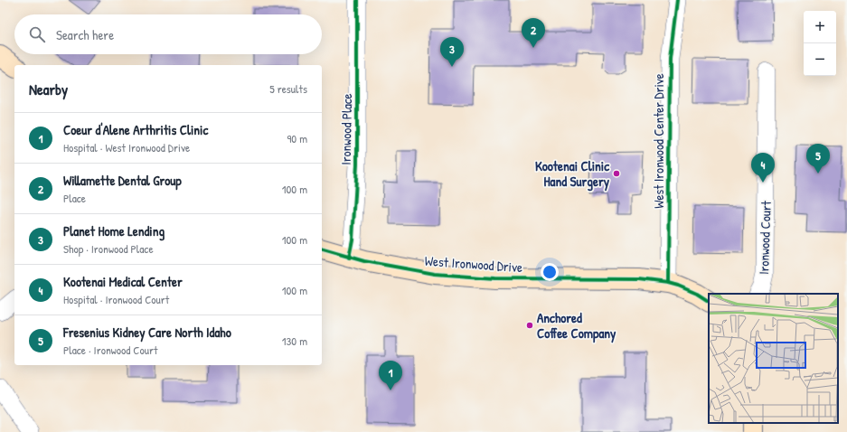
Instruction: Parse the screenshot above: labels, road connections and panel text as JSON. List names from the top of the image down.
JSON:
{
  "streets": {
    "street": [
      "Ironwood Place",
      "West Ironwood Center Drive",
      "Ironwood Court",
      "West Ironwood Drive"
    ]
  },
  "crossings": [
    ["Ironwood Place", "West Ironwood Drive"],
    ["West Ironwood Center Drive", "West Ironwood Drive"]
  ],
  "places": ["Kootenai Clinic Hand Surgery", "Anchored Coffee Company"],
  "page": {
    "map_buttons": ["+", "−"],
    "search": "Search here",
    "pins": [
      "2",
      "3",
      "5",
      "4",
      "1"
    ],
    "heading": ["Nearby", "5 results"],
    "list": [
      {
        "mark": "1",
        "name": "Coeur d'Alene Arthritis Clinic",
        "note": "Hospital · West Ironwood Drive",
        "value": "90 m"
      },
      {
        "mark": "2",
        "name": "Willamette Dental Group",
        "note": "Place",
        "value": "100 m"
      },
      {
        "mark": "3",
        "name": "Planet Home Lending",
        "note": "Shop · Ironwood Place",
        "value": "100 m"
      },
      {
        "mark": "4",
        "name": "Kootenai Medical Center",
        "note": "Hospital · Ironwood Court",
        "value": "100 m"
      },
      {
        "mark": "5",
        "name": "Fresenius Kidney Care North Idaho",
        "note": "Place · Ironwood Court",
        "value": "130 m"
      }
    ]
  }
}
